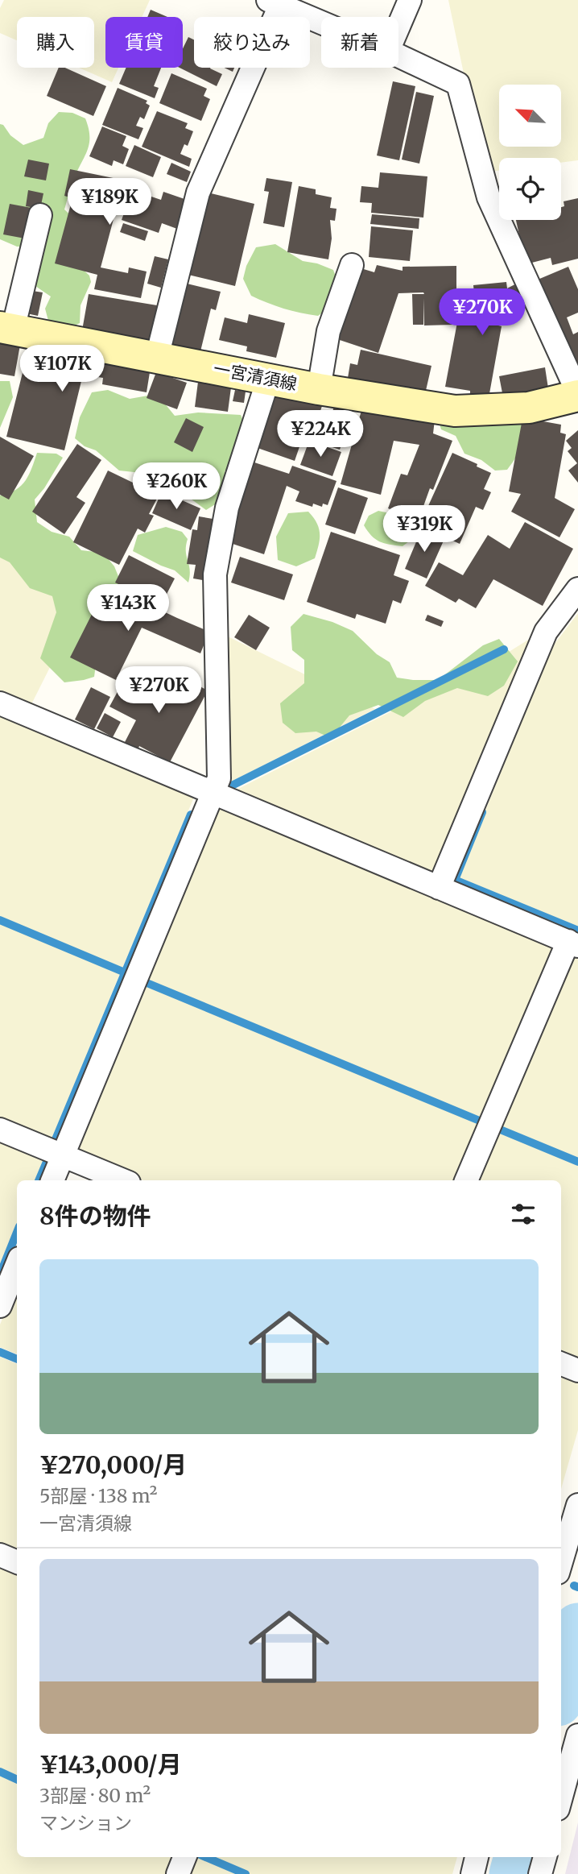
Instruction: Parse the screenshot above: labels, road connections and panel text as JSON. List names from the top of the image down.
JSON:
{
  "streets": {
    "main road": ["一宮清須線"]
  },
  "north": "top left",
  "page": {
    "chip": [
      "購入",
      "賃貸",
      "絞り込み",
      "新着"
    ],
    "price": [
      "¥189K",
      "¥270K",
      "¥107K",
      "¥224K",
      "¥260K",
      "¥319K",
      "¥143K",
      "¥270K"
    ],
    "heading": "8件の物件",
    "list": [
      {
        "name": "¥270,000/月",
        "note": "5部屋 · 138 m² · 一宮清須線"
      },
      {
        "name": "¥143,000/月",
        "note": "3部屋 · 80 m² · マンション"
      }
    ]
  }
}
